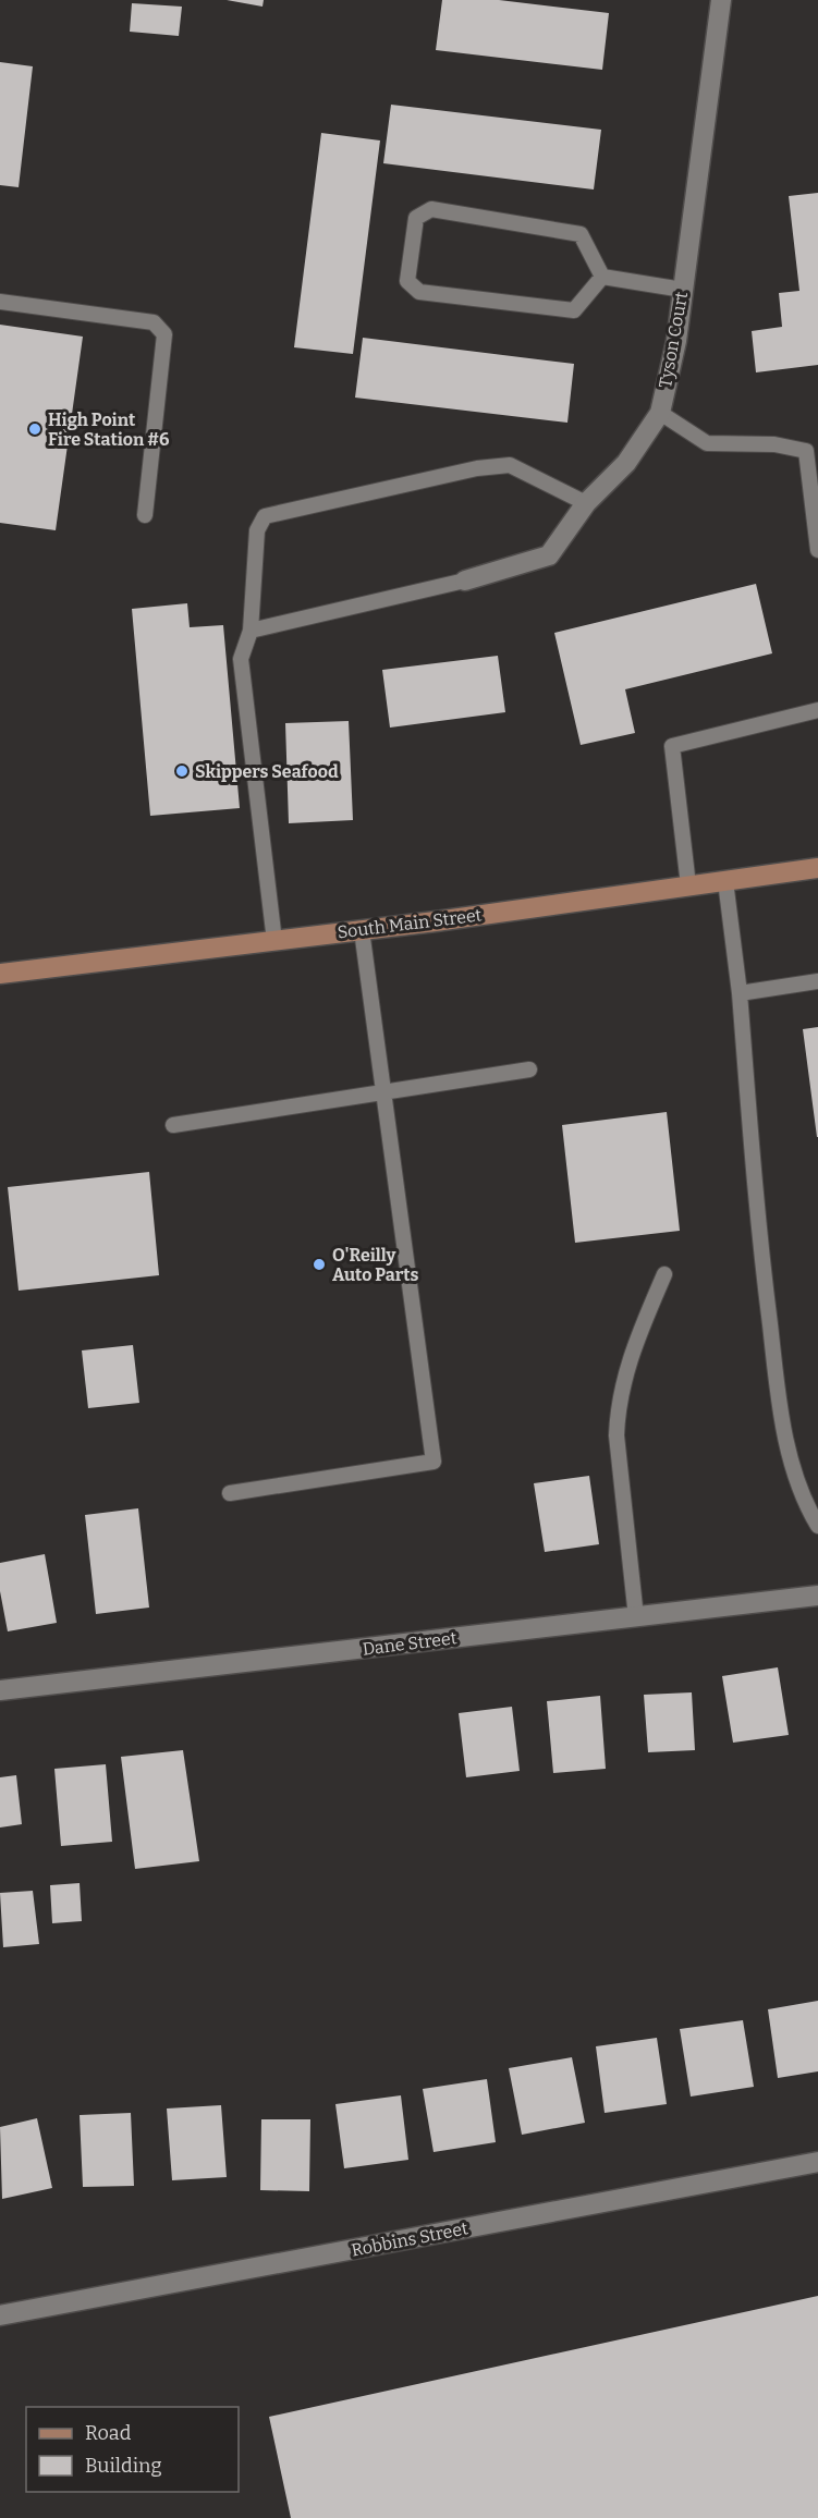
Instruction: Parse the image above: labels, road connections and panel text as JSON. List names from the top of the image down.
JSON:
{
  "streets": {
    "main road": ["South Main Street"],
    "street": ["Tyson Court", "Dane Street", "Robbins Street"]
  },
  "places": ["High Point Fire Station #6", "Skippers Seafood", "O'Reilly Auto Parts"],
  "legend": ["Road", "Building"]
}
